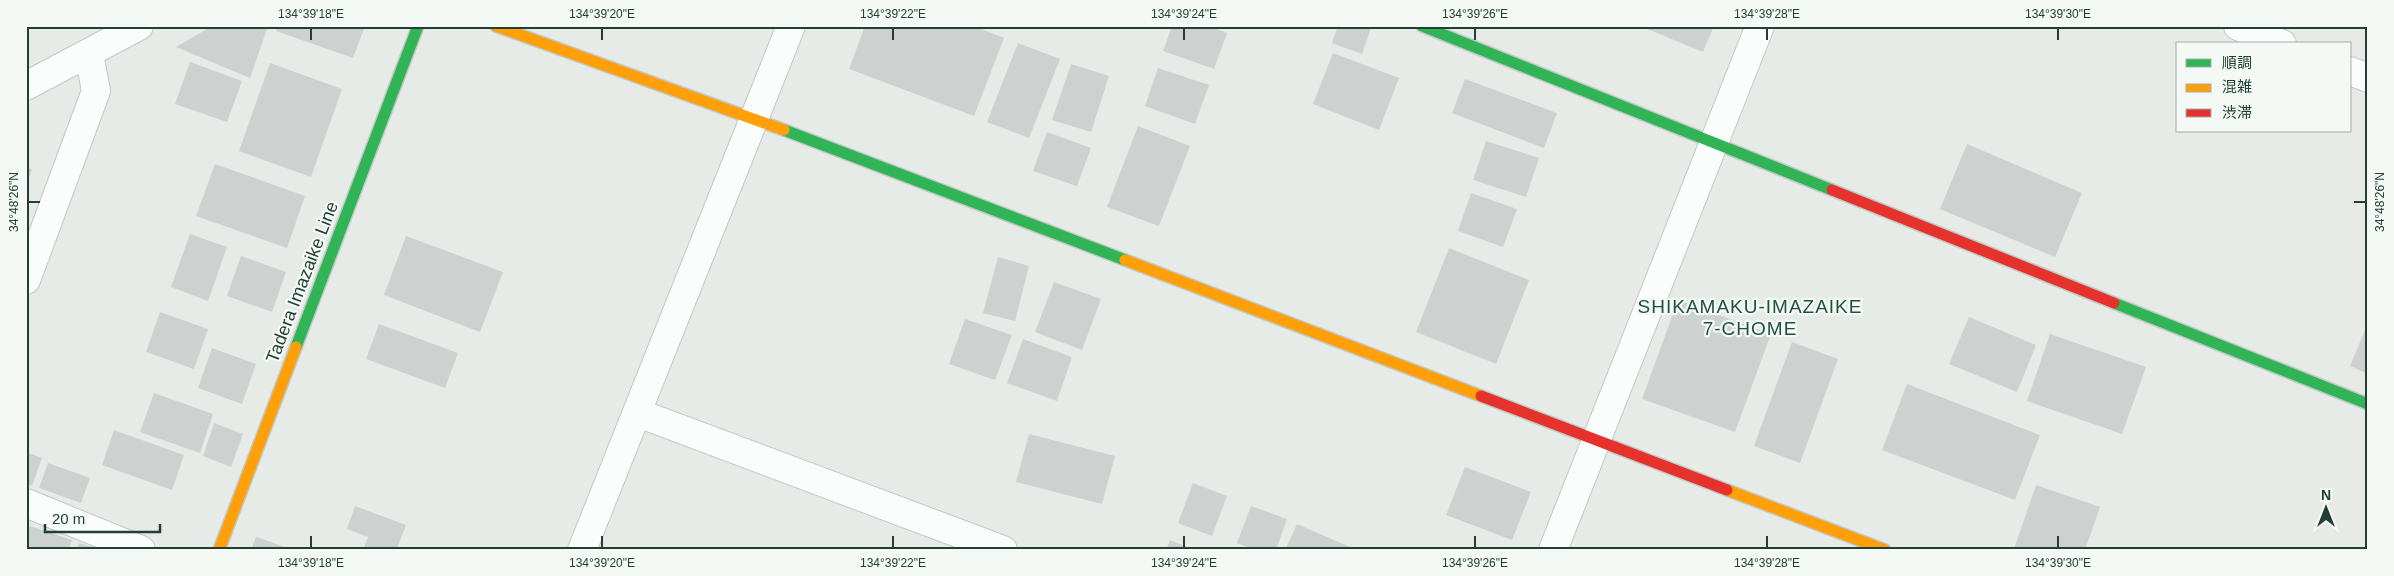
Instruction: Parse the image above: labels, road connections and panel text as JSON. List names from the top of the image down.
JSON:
{
  "streets": {
    "street": ["Tadera Imazaike Line"]
  },
  "districts": ["SHIKAMAKU-IMAZAIKE 7-CHOME"],
  "legend": ["順調", "混雑", "渋滞"],
  "scale_bar": "20 m",
  "north": "top",
  "coordinates": [
    "134°39'18\"E",
    "134°39'20\"E",
    "134°39'22\"E",
    "134°39'24\"E",
    "134°39'26\"E",
    "134°39'28\"E",
    "134°39'30\"E",
    "34°48'26\"N"
  ]
}
